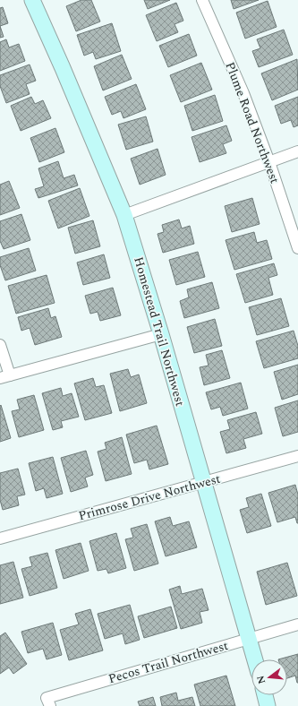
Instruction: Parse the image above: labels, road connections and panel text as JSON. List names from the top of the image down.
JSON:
{
  "streets": {
    "street": [
      "Plume Road Northwest",
      "Homestead Trail Northwest",
      "Primrose Drive Northwest",
      "Pecos Trail Northwest"
    ]
  },
  "crossings": [
    ["Homestead Trail Northwest", "Primrose Drive Northwest"],
    ["Homestead Trail Northwest", "Pecos Trail Northwest"]
  ],
  "north": "left"
}
